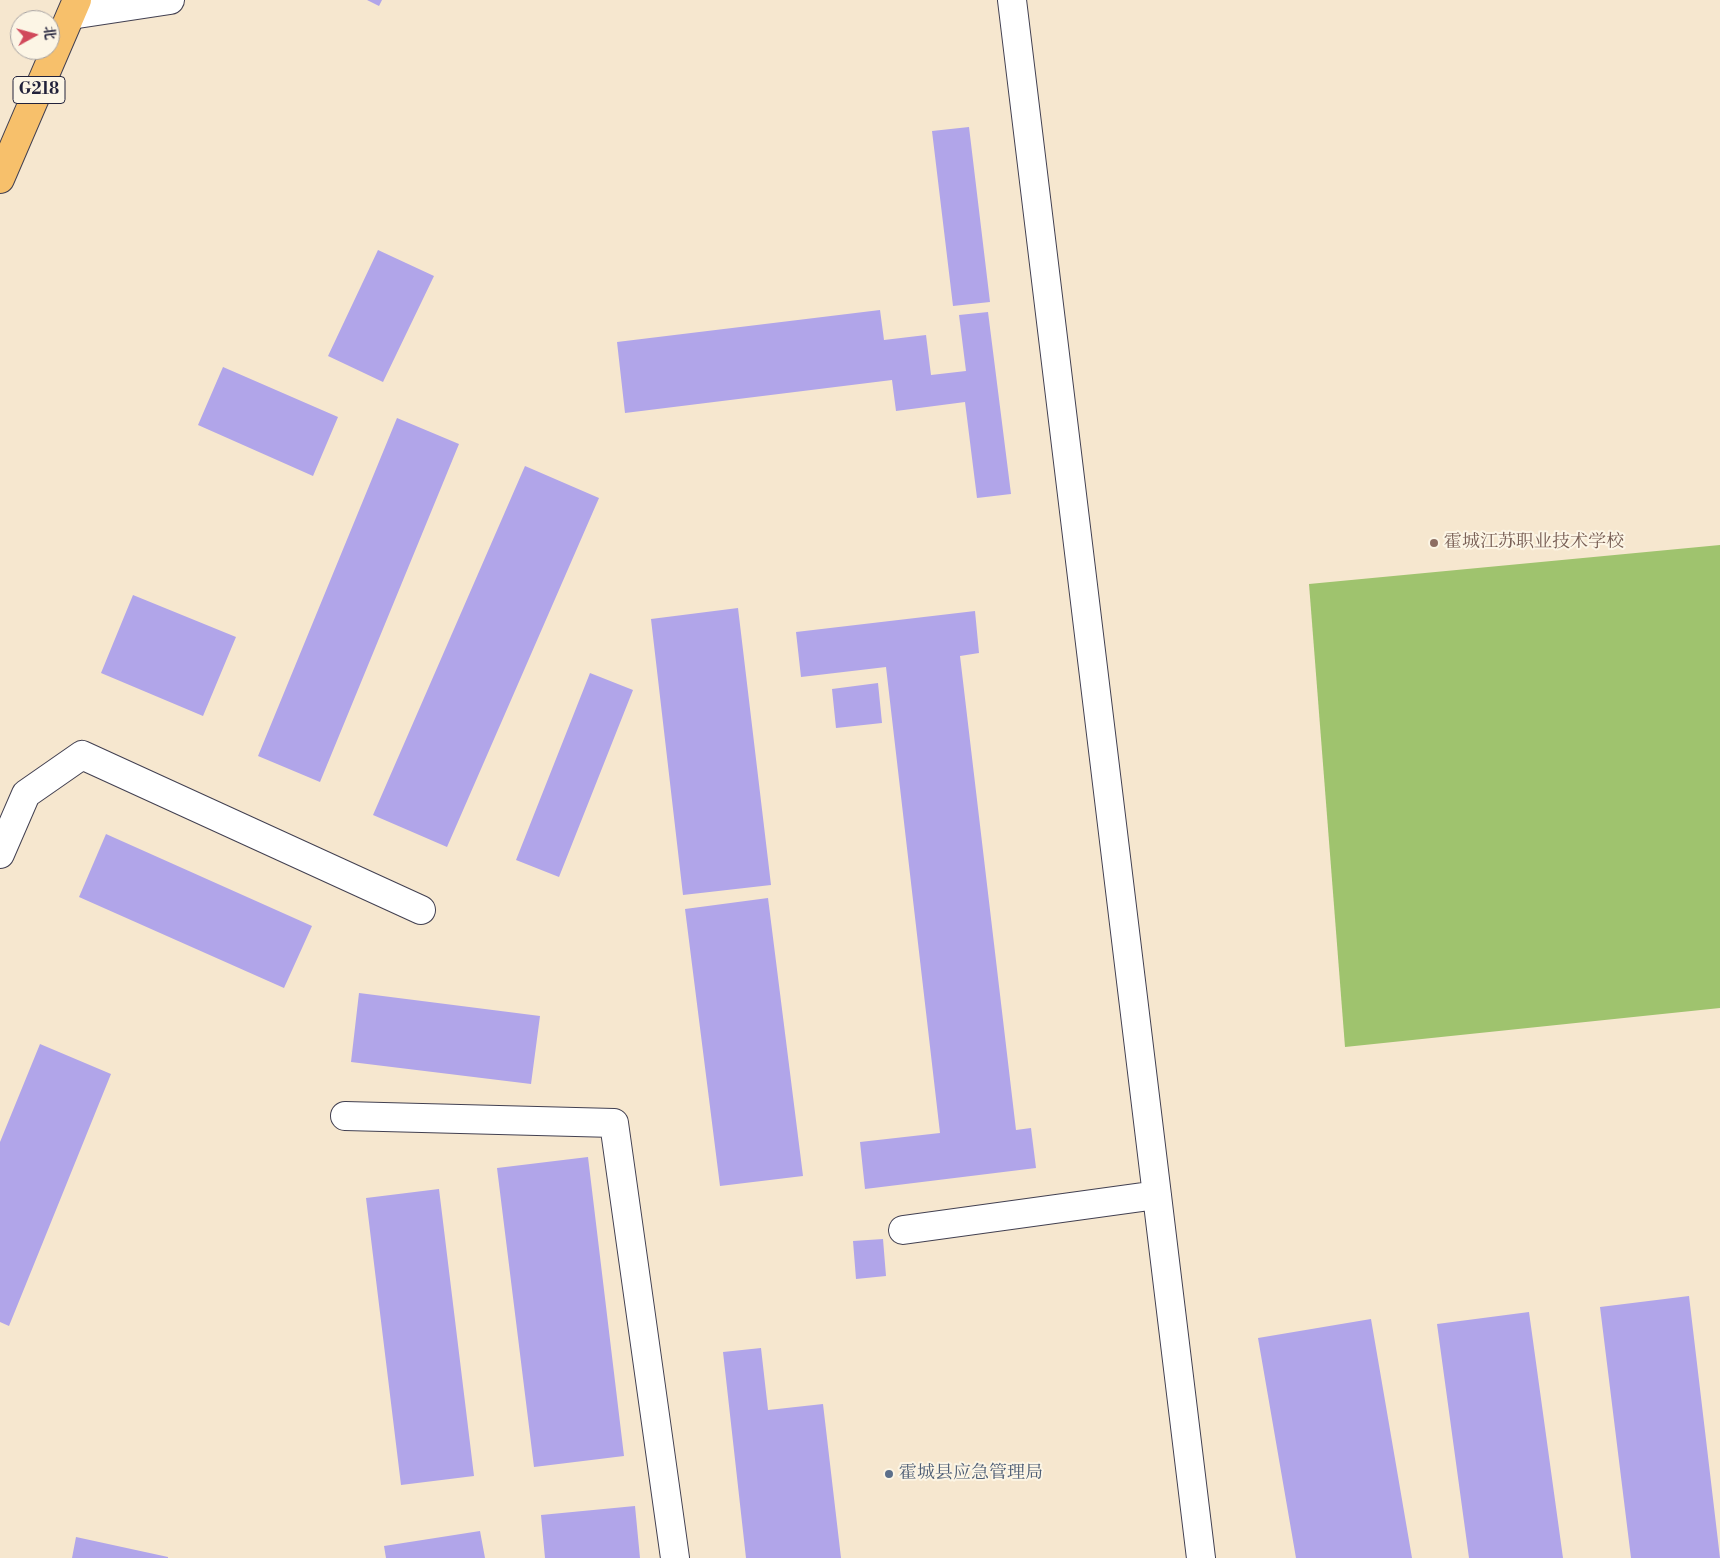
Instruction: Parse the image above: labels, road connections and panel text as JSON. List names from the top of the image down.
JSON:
{
  "streets": {
    "highway": ["G218"]
  },
  "places": ["霍城江苏职业技术学校", "霍城县应急管理局"],
  "north": "right"
}
